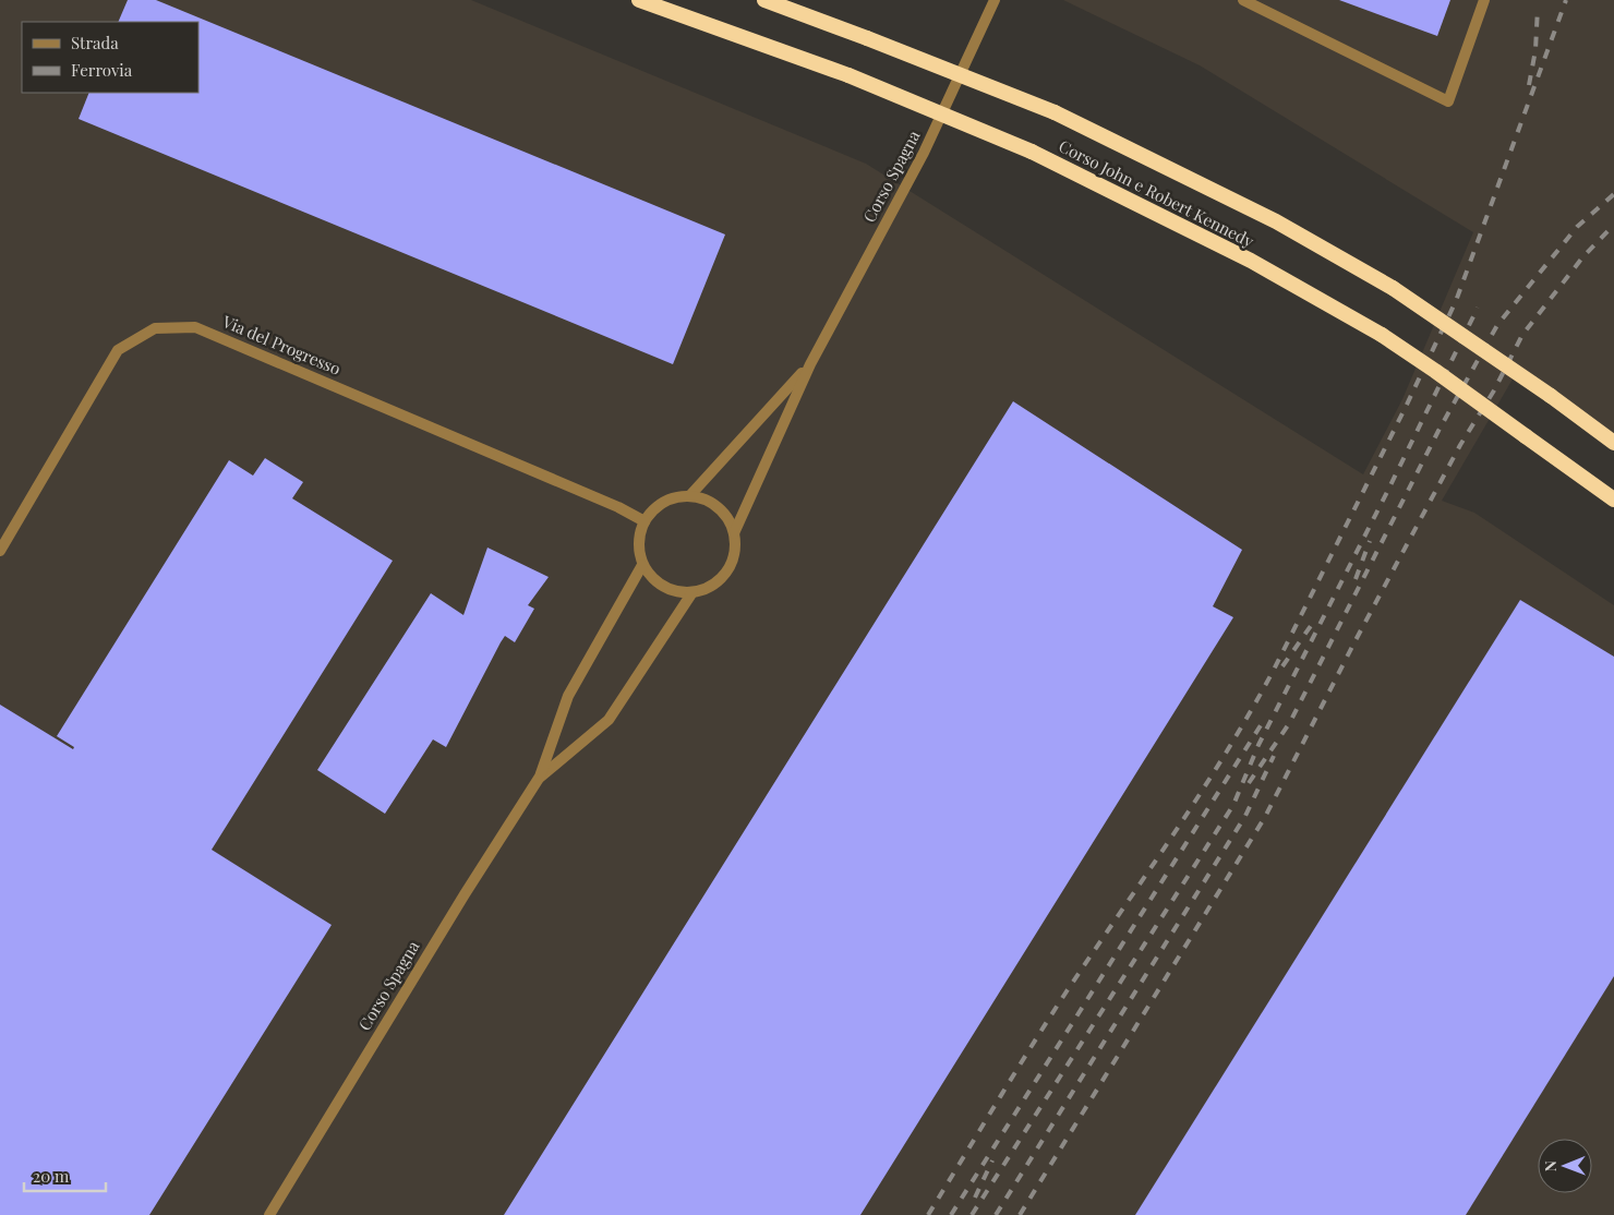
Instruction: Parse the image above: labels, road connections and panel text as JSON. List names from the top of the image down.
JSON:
{
  "streets": {
    "highway": ["Corso John e Robert Kennedy"],
    "street": ["Corso Spagna", "Via del Progresso"]
  },
  "crossings": [
    ["Corso Spagna", "Via del Progresso"]
  ],
  "legend": ["Strada", "Ferrovia"],
  "scale_bar": "20 m",
  "north": "left"
}
